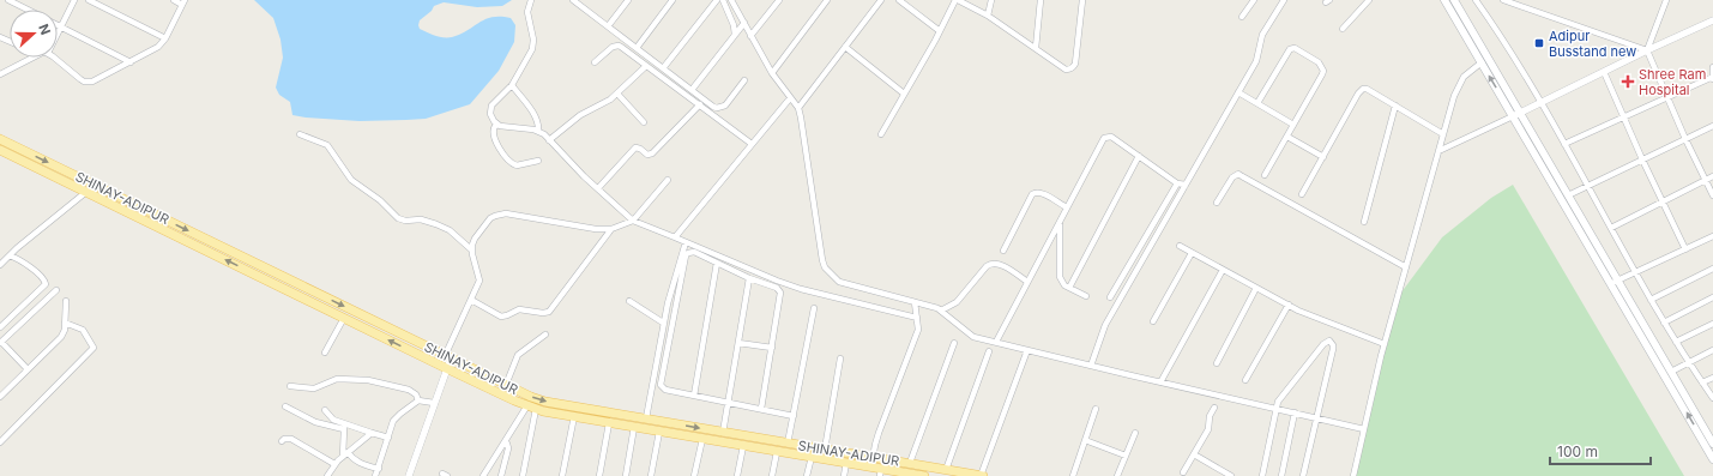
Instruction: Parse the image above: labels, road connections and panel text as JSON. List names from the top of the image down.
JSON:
{
  "streets": {
    "main road": ["SHINAY-ADIPUR"]
  },
  "places": {
    "transit": ["Adipur Busstand new"],
    "health": ["Shree Ram Hospital"]
  },
  "scale_bar": "100 m",
  "north": "right"
}
